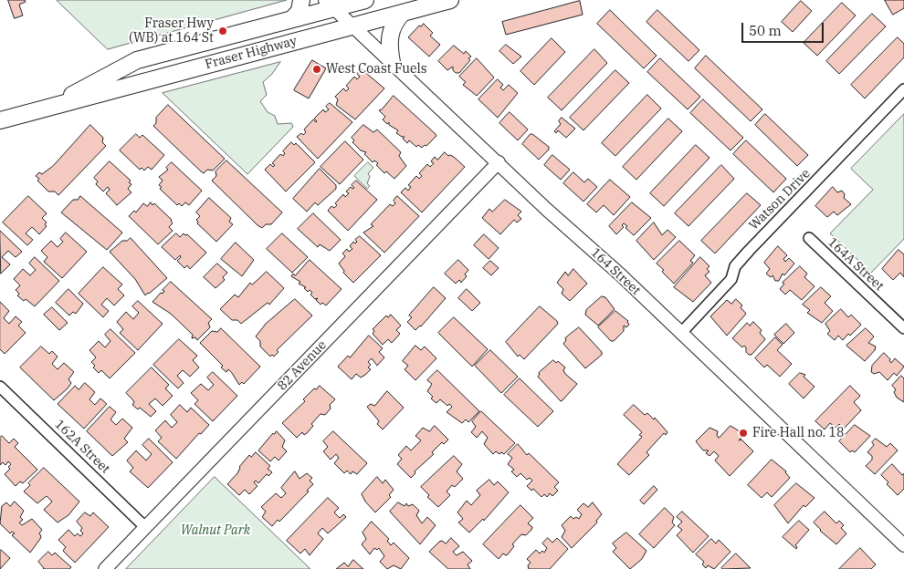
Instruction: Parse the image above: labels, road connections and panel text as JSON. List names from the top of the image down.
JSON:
{
  "streets": {
    "main road": ["Fraser Highway"],
    "street": [
      "Watson Drive",
      "164A Street",
      "164 Street",
      "82 Avenue",
      "162A Street"
    ]
  },
  "crossings": [
    ["Fraser Highway", "164 Street"],
    ["Watson Drive", "164 Street"],
    ["164 Street", "82 Avenue"],
    ["82 Avenue", "162A Street"]
  ],
  "parks": ["Walnut Park"],
  "places": ["Fraser Hwy (WB) at 164 St", "West Coast Fuels", "Fire Hall no. 18"],
  "scale_bar": "50 m"
}
